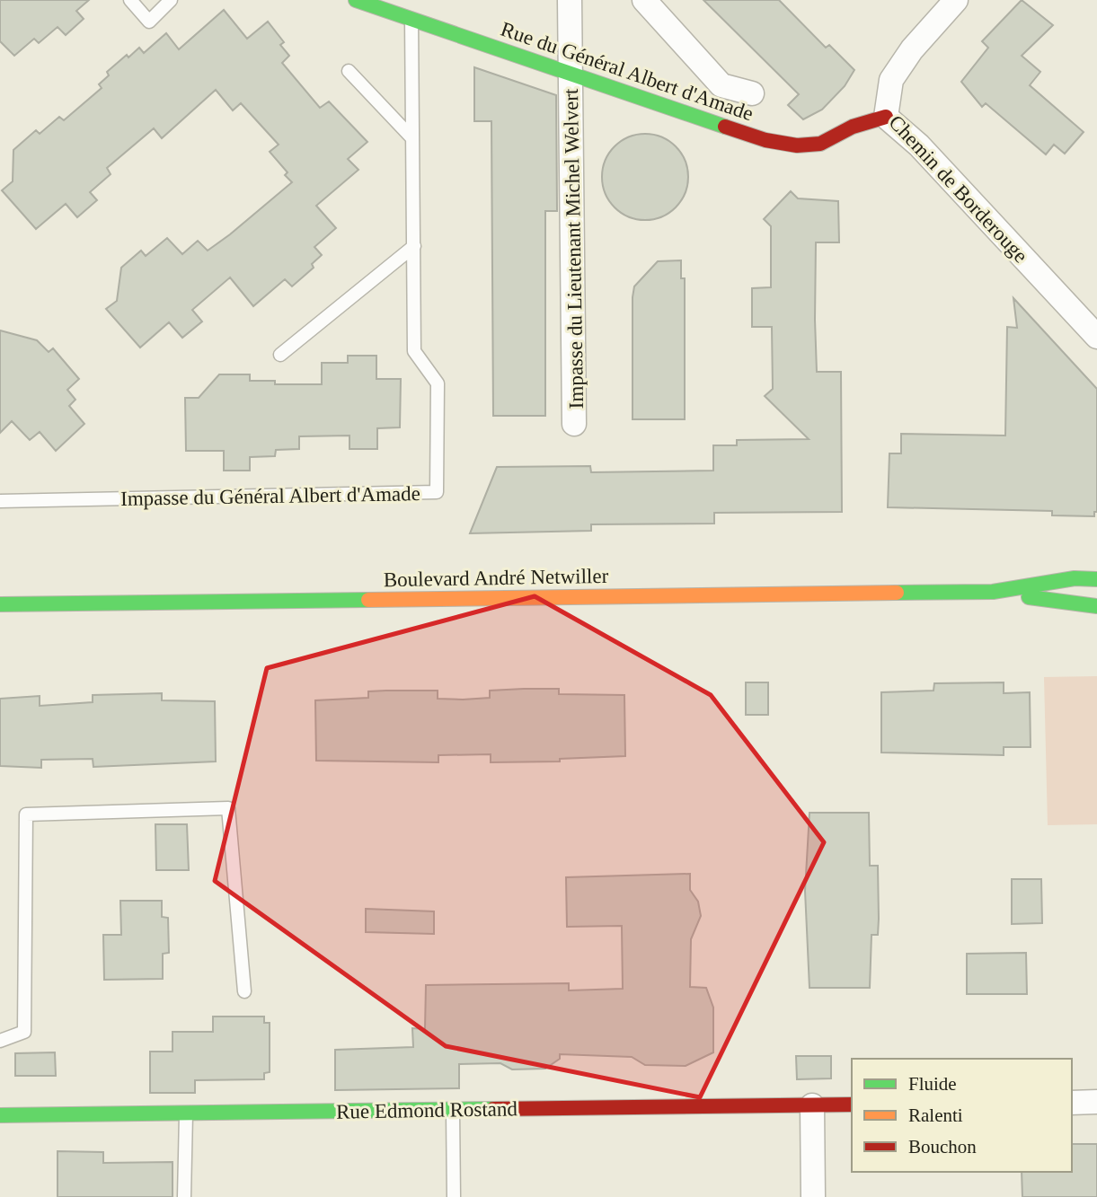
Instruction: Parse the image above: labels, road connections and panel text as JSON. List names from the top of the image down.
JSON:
{
  "streets": {
    "street": [
      "Rue du Général Albert d'Amade",
      "Chemin de Borderouge",
      "Impasse du Lieutenant Michel Welvert",
      "Boulevard André Netwiller",
      "Rue Edmond Rostand"
    ],
    "lane": ["Impasse du Général Albert d'Amade"]
  },
  "crossings": [
    ["Rue du Général Albert d'Amade", "Chemin de Borderouge"],
    ["Rue du Général Albert d'Amade", "Impasse du Lieutenant Michel Welvert"],
    ["Rue du Général Albert d'Amade", "Impasse du Général Albert d'Amade"]
  ],
  "legend": ["Fluide", "Ralenti", "Bouchon"]
}
